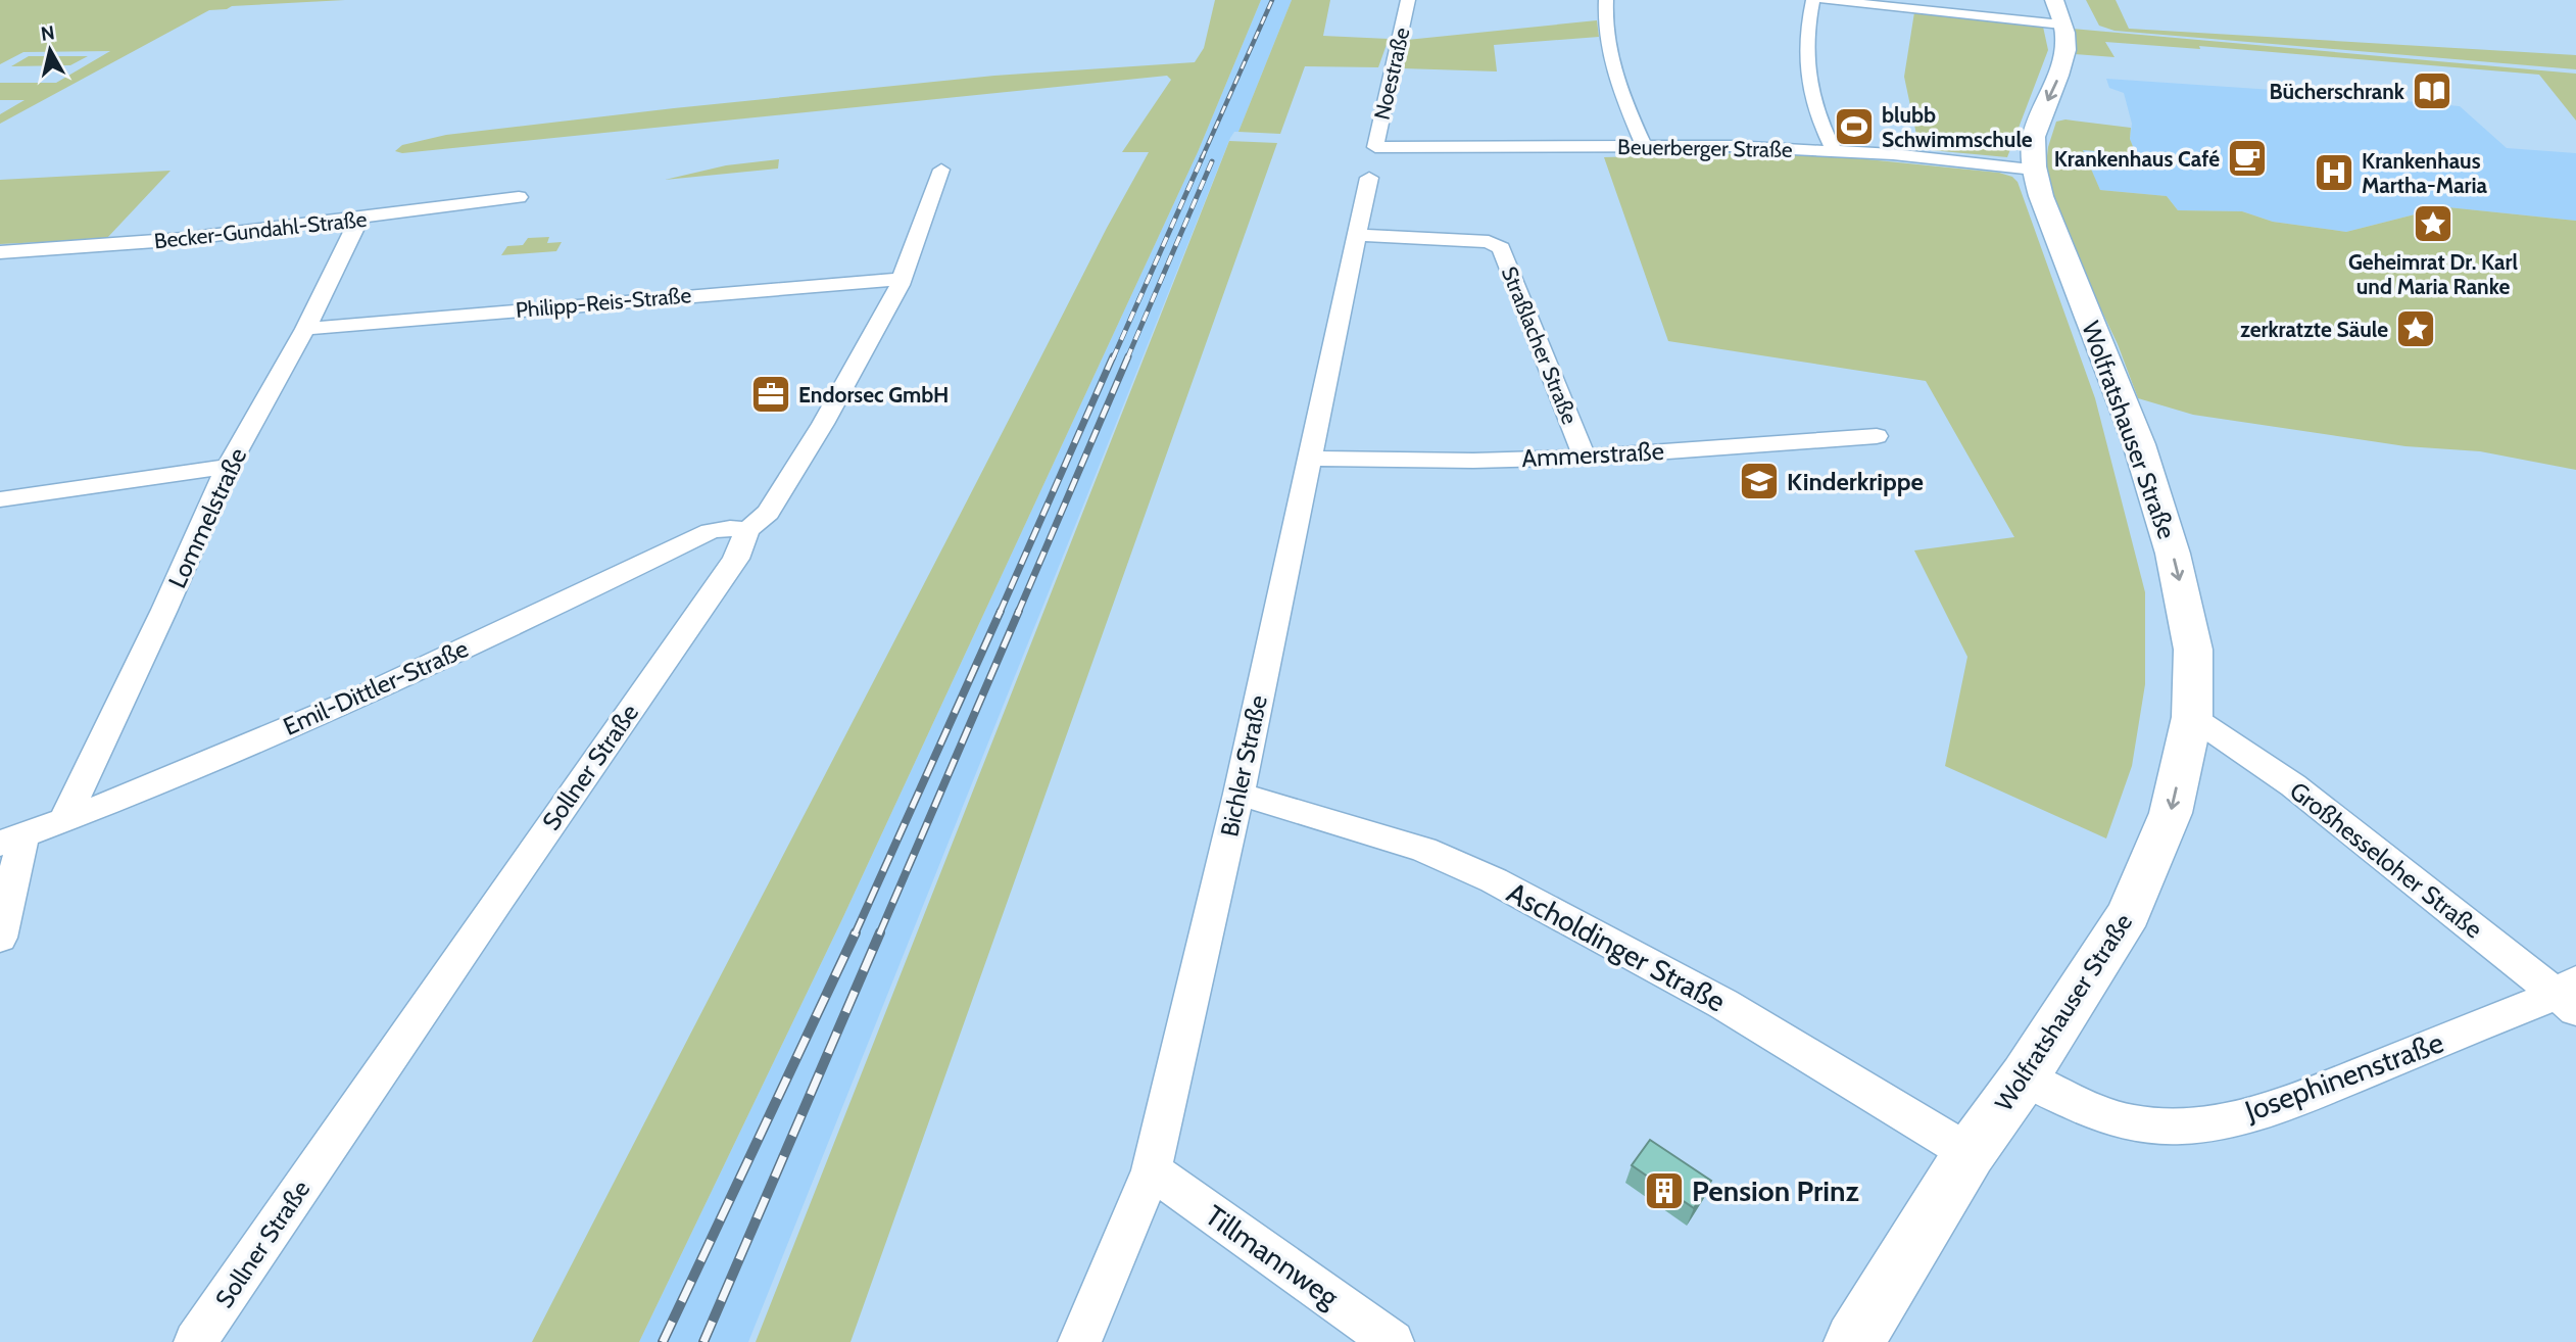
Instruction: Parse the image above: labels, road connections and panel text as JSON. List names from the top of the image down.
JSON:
{
  "streets": {
    "main road": ["Wolfratshauser Straße"],
    "street": [
      "Noestraße",
      "Beuerberger Straße",
      "Becker-Gundahl-Straße",
      "Philipp-Reis-Straße",
      "Straßlacher Straße",
      "Ammerstraße",
      "Lommelstraße",
      "Emil-Dittler-Straße",
      "Bichler Straße",
      "Sollner Straße",
      "Großhesseloher Straße",
      "Ascholdinger Straße",
      "Josephinenstraße",
      "Tillmannweg"
    ]
  },
  "crossings": [
    ["Noestraße", "Beuerberger Straße"],
    ["Beuerberger Straße", "Wolfratshauser Straße"],
    ["Becker-Gundahl-Straße", "Lommelstraße"],
    ["Philipp-Reis-Straße", "Lommelstraße"],
    ["Philipp-Reis-Straße", "Sollner Straße"],
    ["Straßlacher Straße", "Ammerstraße"],
    ["Straßlacher Straße", "Bichler Straße"],
    ["Wolfratshauser Straße", "Großhesseloher Straße"],
    ["Wolfratshauser Straße", "Ascholdinger Straße"],
    ["Wolfratshauser Straße", "Josephinenstraße"],
    ["Ammerstraße", "Bichler Straße"],
    ["Lommelstraße", "Emil-Dittler-Straße"],
    ["Emil-Dittler-Straße", "Sollner Straße"],
    ["Bichler Straße", "Ascholdinger Straße"],
    ["Bichler Straße", "Tillmannweg"],
    ["Großhesseloher Straße", "Josephinenstraße"]
  ],
  "one_way": ["Wolfratshauser Straße"],
  "places": {
    "library": ["Bücherschrank"],
    "sports": ["blubb Schwimmschule"],
    "cafe": ["Krankenhaus Café"],
    "hospital": ["Krankenhaus Martha-Maria"],
    "place": ["Geheimrat Dr. Karl und Maria Ranke", "zerkratzte Säule"],
    "office": ["Endorsec GmbH"],
    "school or university": ["Kinderkrippe"],
    "building": ["Pension Prinz"]
  },
  "north": "top"
}
